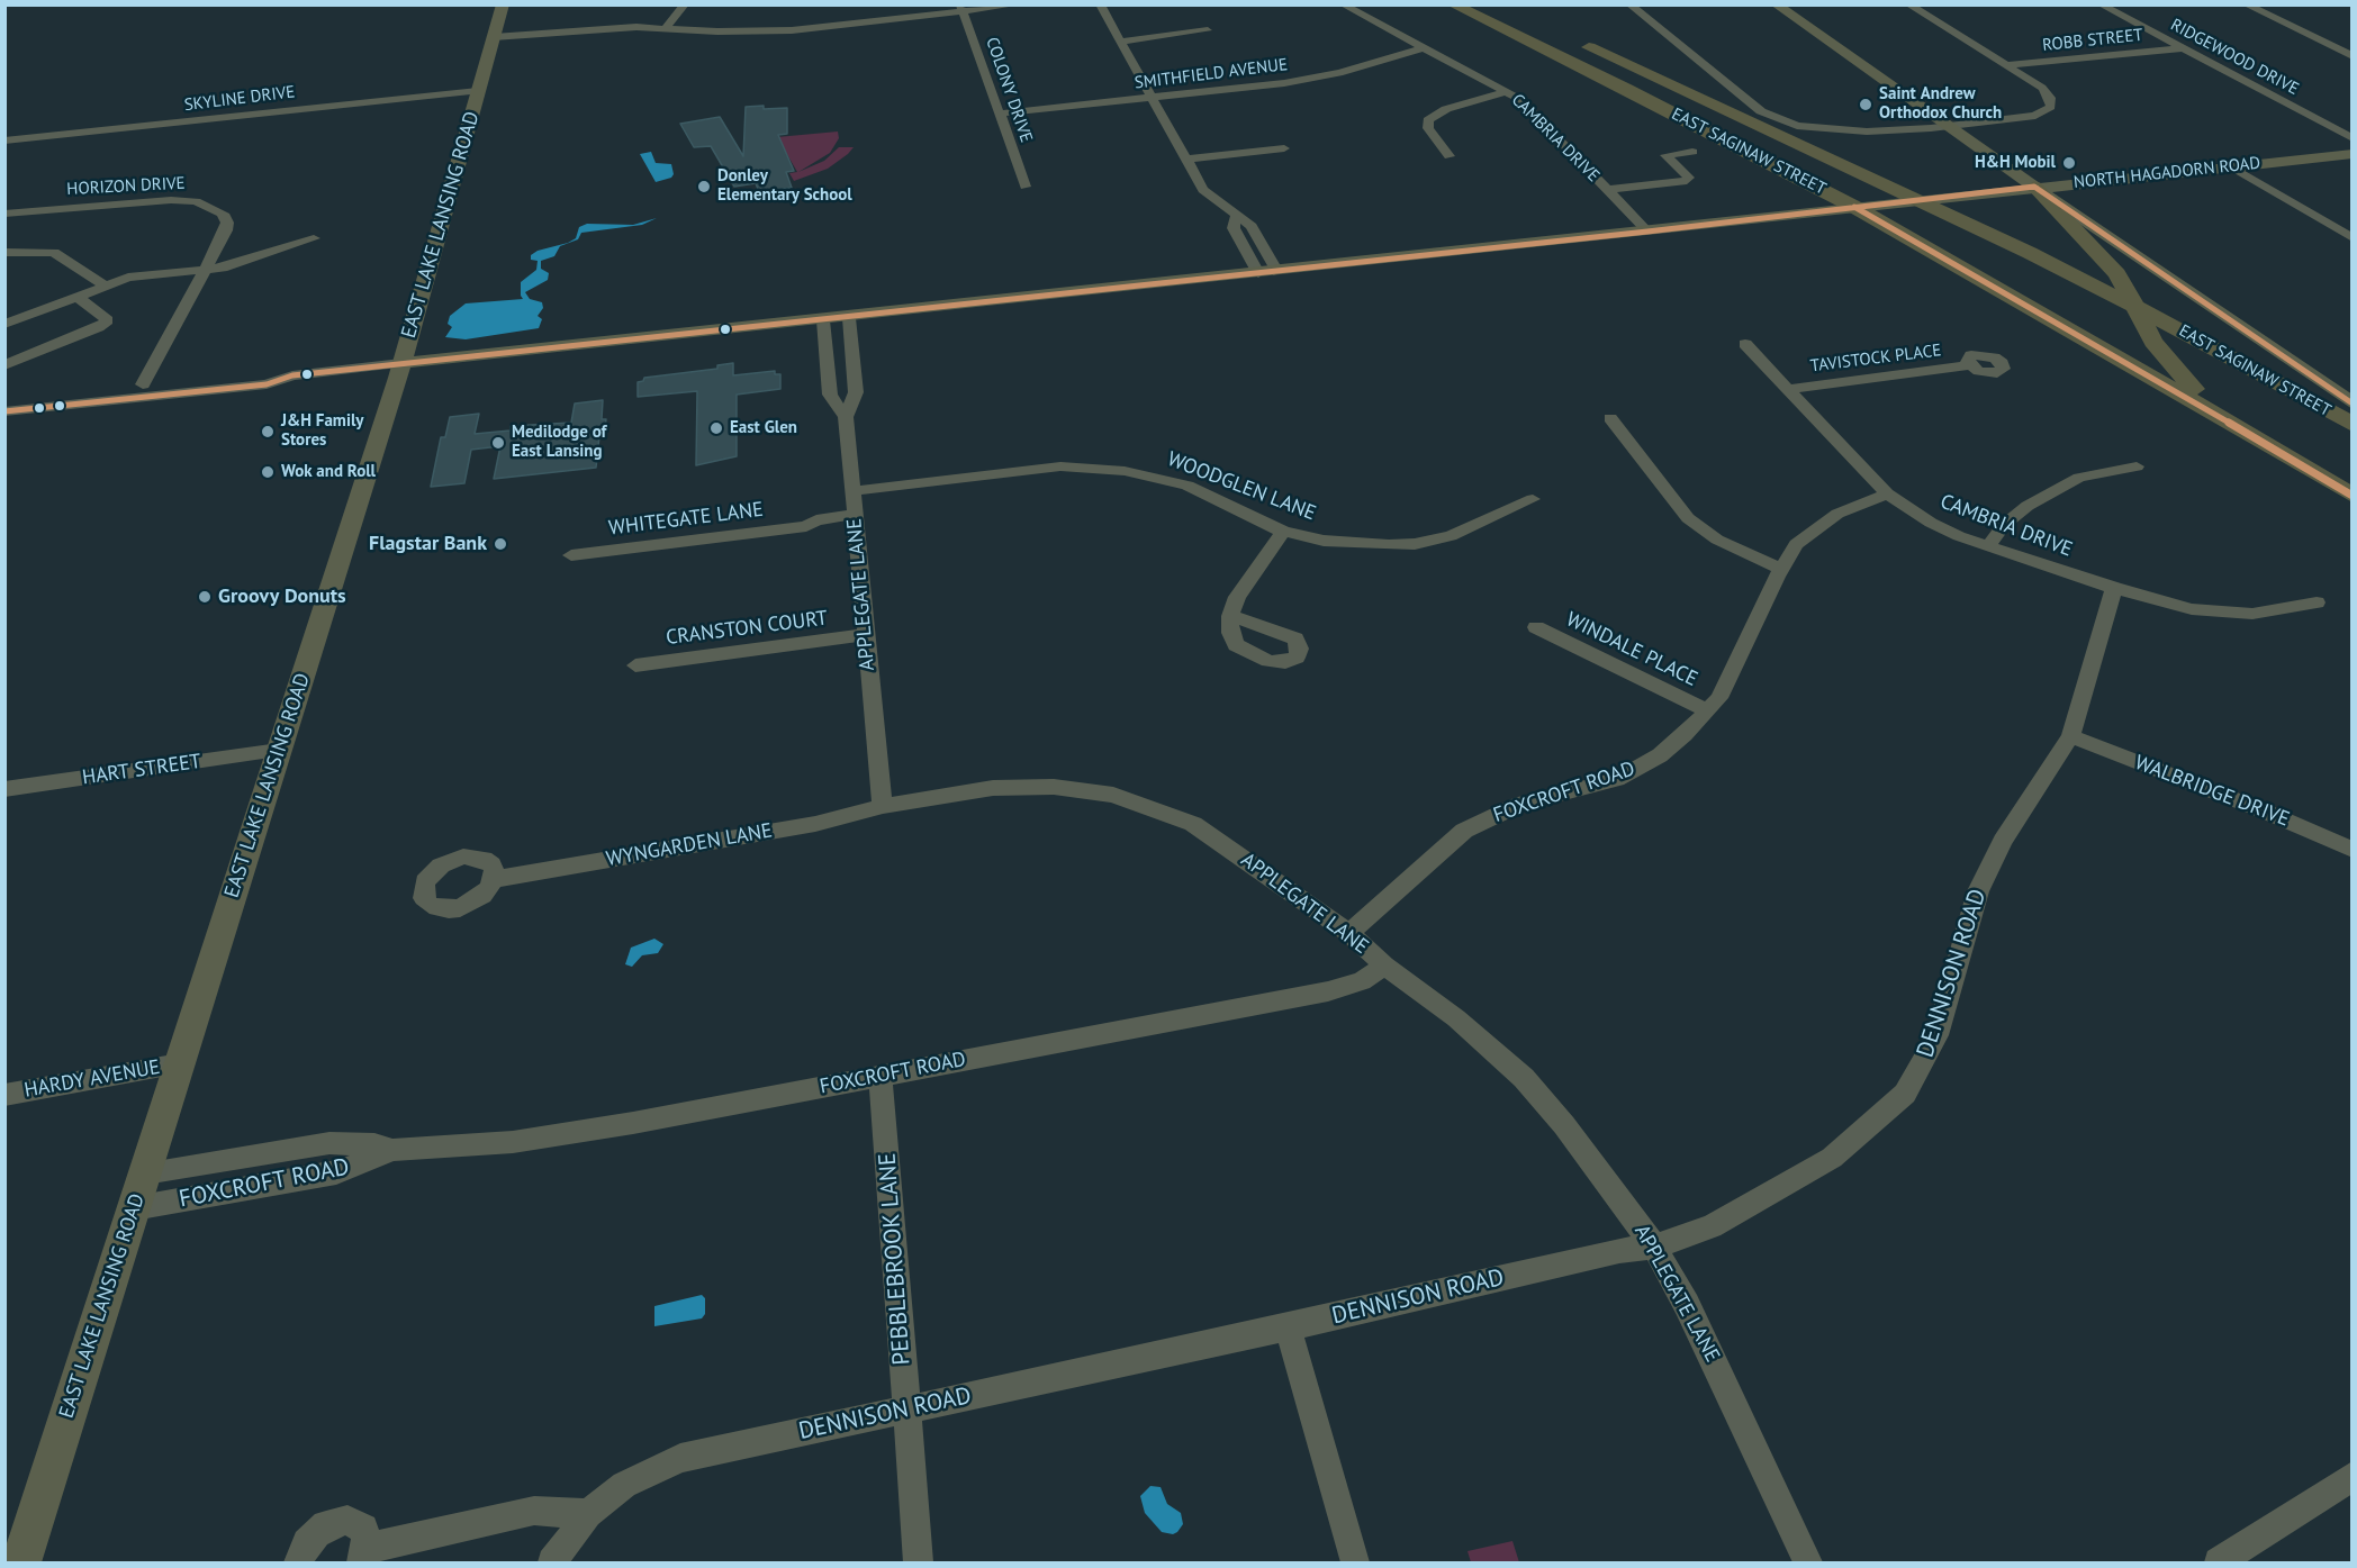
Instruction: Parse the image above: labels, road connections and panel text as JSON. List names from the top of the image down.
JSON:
{
  "streets": {
    "main road": ["EAST SAGINAW STREET", "NORTH HAGADORN ROAD", "EAST LAKE LANSING ROAD"],
    "street": [
      "ROBB STREET",
      "RIDGEWOOD DRIVE",
      "SMITHFIELD AVENUE",
      "COLONY DRIVE",
      "SKYLINE DRIVE",
      "CAMBRIA DRIVE",
      "HORIZON DRIVE",
      "TAVISTOCK PLACE",
      "WOODGLEN LANE",
      "WHITEGATE LANE",
      "APPLEGATE LANE",
      "CRANSTON COURT",
      "WINDALE PLACE",
      "HART STREET",
      "WALBRIDGE DRIVE",
      "FOXCROFT ROAD",
      "WYNGARDEN LANE",
      "DENNISON ROAD",
      "HARDY AVENUE",
      "PEBBLEBROOK LANE"
    ]
  },
  "crossings": [
    ["ROBB STREET", "RIDGEWOOD DRIVE"],
    ["SMITHFIELD AVENUE", "COLONY DRIVE"],
    ["SMITHFIELD AVENUE", "CAMBRIA DRIVE"],
    ["SKYLINE DRIVE", "EAST LAKE LANSING ROAD"],
    ["CAMBRIA DRIVE", "NORTH HAGADORN ROAD"],
    ["CAMBRIA DRIVE", "TAVISTOCK PLACE"],
    ["CAMBRIA DRIVE", "FOXCROFT ROAD"],
    ["CAMBRIA DRIVE", "DENNISON ROAD"],
    ["EAST SAGINAW STREET", "NORTH HAGADORN ROAD"],
    ["NORTH HAGADORN ROAD", "HORIZON DRIVE"],
    ["NORTH HAGADORN ROAD", "EAST LAKE LANSING ROAD"],
    ["NORTH HAGADORN ROAD", "APPLEGATE LANE"],
    ["EAST LAKE LANSING ROAD", "HART STREET"],
    ["EAST LAKE LANSING ROAD", "FOXCROFT ROAD"],
    ["EAST LAKE LANSING ROAD", "HARDY AVENUE"],
    ["WOODGLEN LANE", "APPLEGATE LANE"],
    ["WHITEGATE LANE", "APPLEGATE LANE"],
    ["APPLEGATE LANE", "CRANSTON COURT"],
    ["APPLEGATE LANE", "FOXCROFT ROAD"],
    ["APPLEGATE LANE", "WYNGARDEN LANE"],
    ["APPLEGATE LANE", "DENNISON ROAD"],
    ["WINDALE PLACE", "FOXCROFT ROAD"],
    ["WALBRIDGE DRIVE", "DENNISON ROAD"],
    ["FOXCROFT ROAD", "PEBBLEBROOK LANE"],
    ["DENNISON ROAD", "PEBBLEBROOK LANE"]
  ],
  "places": [
    "Saint Andrew Orthodox Church",
    "H&H Mobil",
    "Donley Elementary School",
    "East Glen",
    "J&H Family Stores",
    "Medilodge of East Lansing",
    "Wok and Roll",
    "Flagstar Bank",
    "Groovy Donuts"
  ]
}
